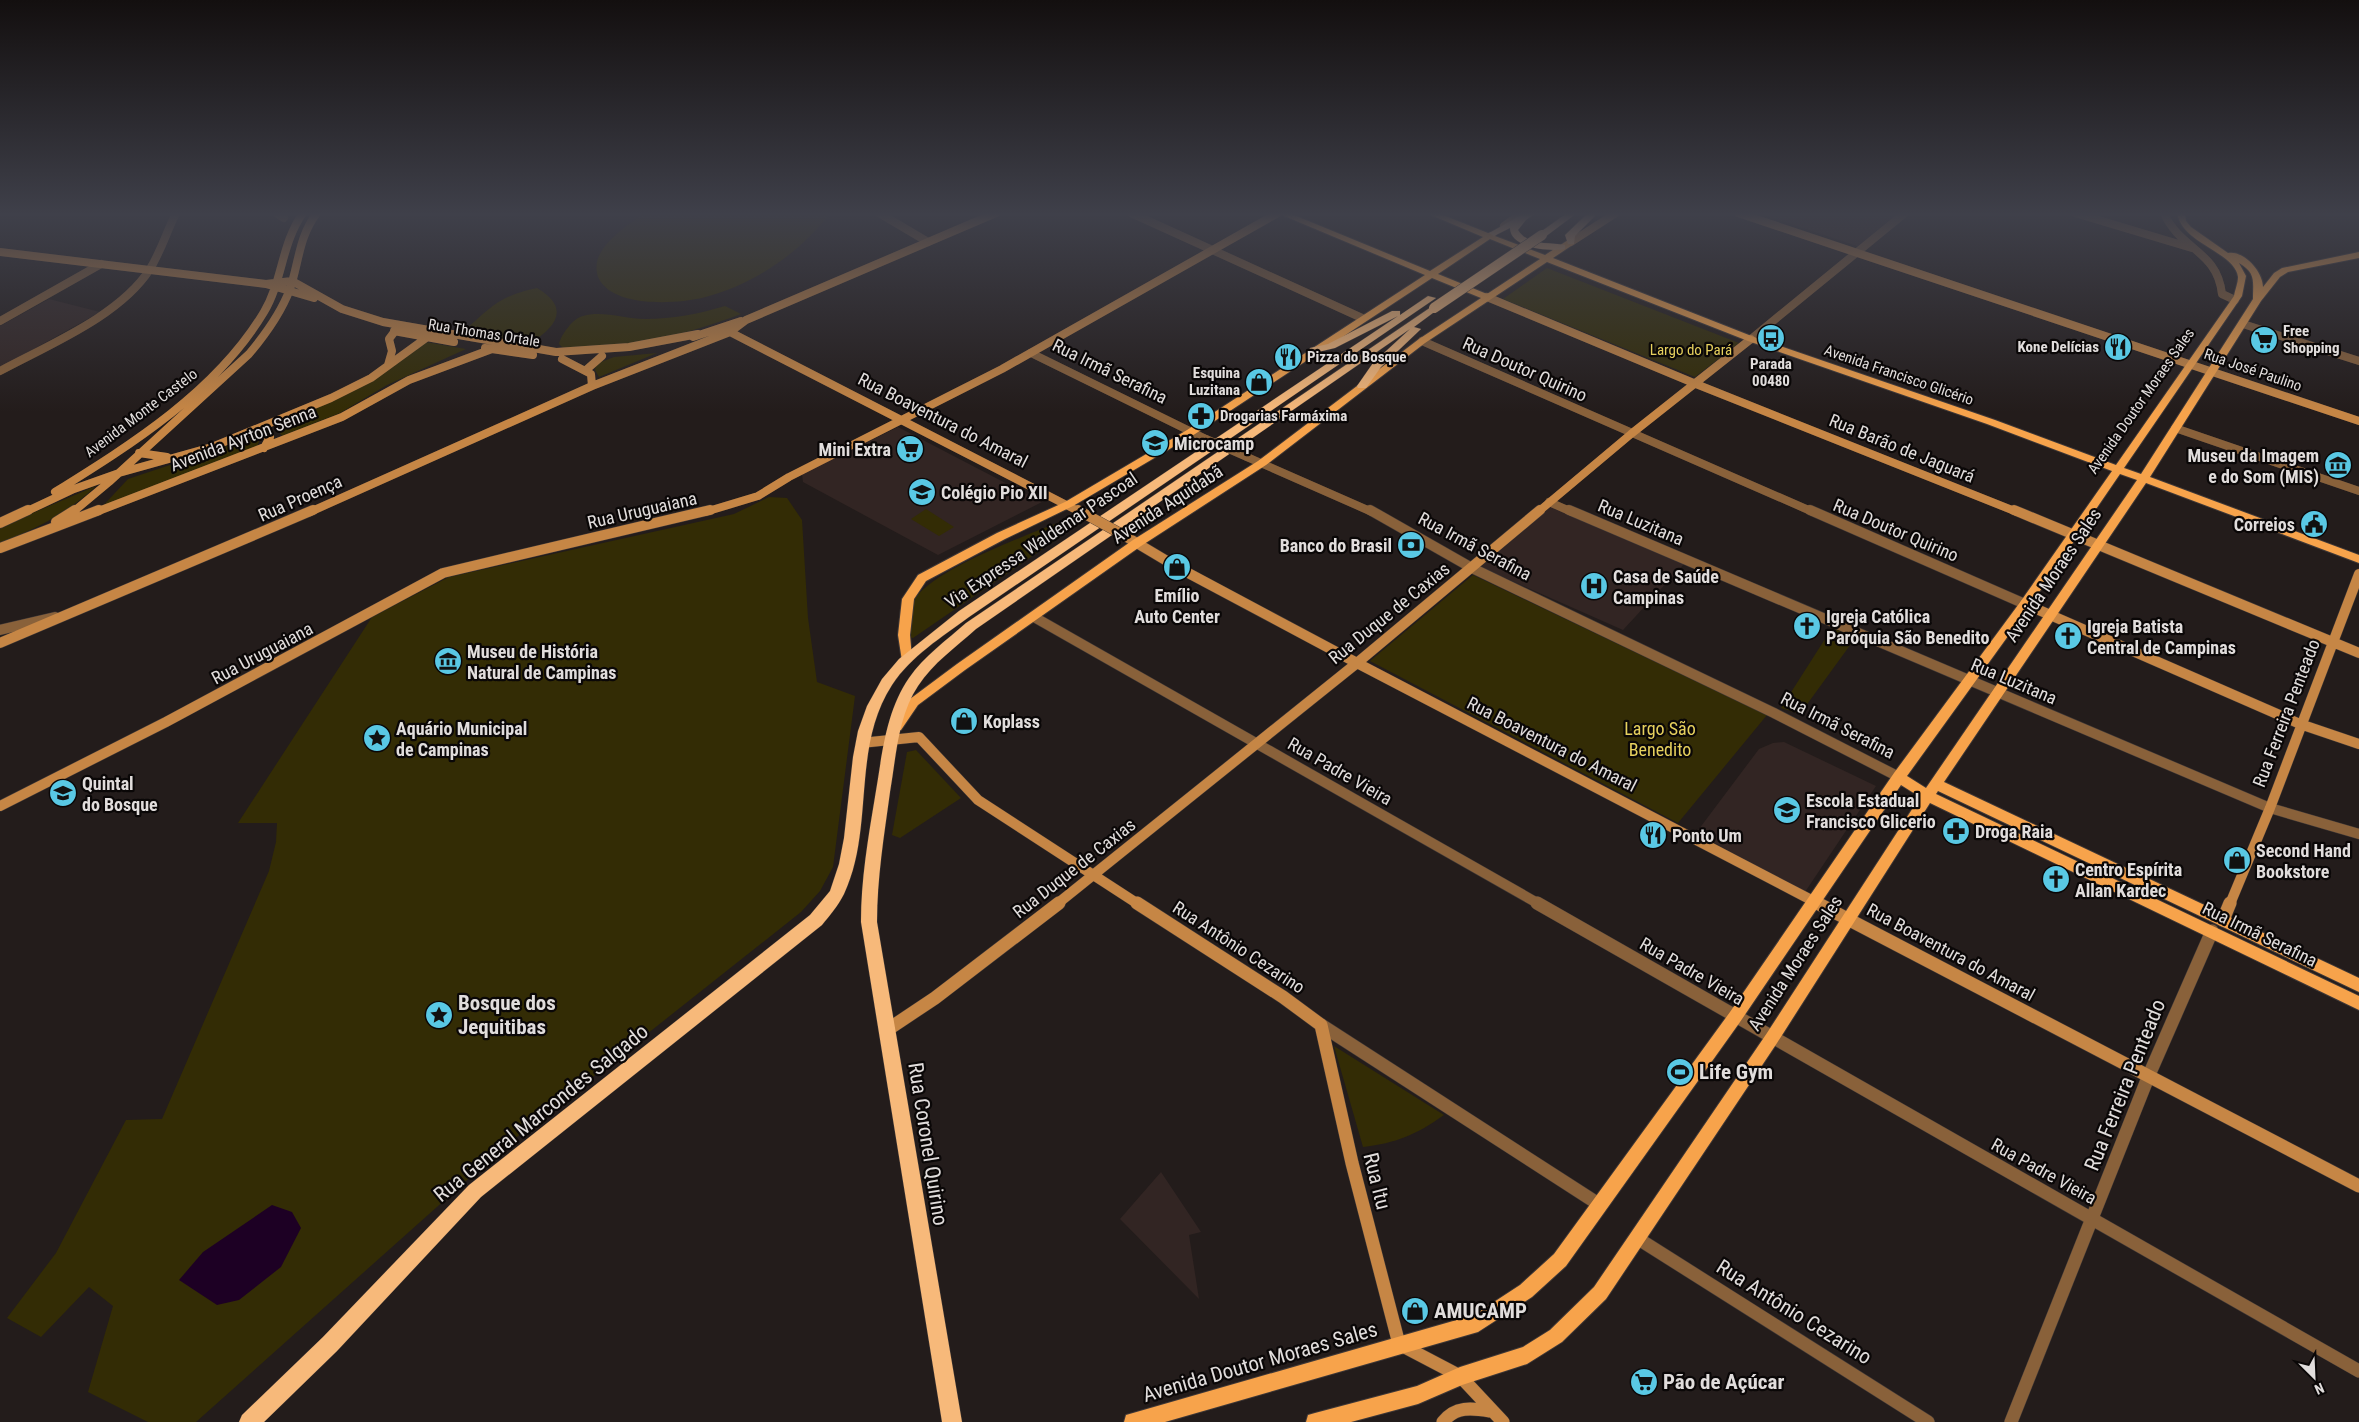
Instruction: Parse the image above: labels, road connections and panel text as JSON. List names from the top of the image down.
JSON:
{
  "streets": {
    "highway": ["Via Expressa Waldemar Pascoal", "Rua General Marcondes Salgado", "Rua Coronel Quirino"],
    "main road": [
      "Rua Thomas Ortale",
      "Rua Doutor Quirino",
      "Rua José Paulino",
      "Rua Irmã Serafina",
      "Avenida Francisco Glicério",
      "Avenida Doutor Moraes Sales",
      "Avenida Monte Castelo",
      "Rua Boaventura do Amaral",
      "Avenida Ayrton Senna",
      "Rua Barão de Jaguará",
      "Rua Proença",
      "Avenida Aquidabã",
      "Rua Uruguaiana",
      "Avenida Moraes Sales",
      "Rua Duque de Caxias",
      "Rua Ferreira Penteado",
      "Rua Antônio Cezarino",
      "Rua Itu"
    ],
    "street": ["Rua Luzitana", "Rua Padre Vieira"]
  },
  "crossings": [
    ["Rua Thomas Ortale", "Avenida Monte Castelo"],
    ["Rua Thomas Ortale", "Avenida Ayrton Senna"],
    ["Rua Thomas Ortale", "Rua Proença"],
    ["Rua Doutor Quirino", "Avenida Aquidabã"],
    ["Rua Doutor Quirino", "Avenida Moraes Sales"],
    ["Rua Doutor Quirino", "Rua Duque de Caxias"],
    ["Rua Doutor Quirino", "Rua Ferreira Penteado"],
    ["Rua José Paulino", "Avenida Doutor Moraes Sales"],
    ["Rua Irmã Serafina", "Avenida Aquidabã"],
    ["Rua Irmã Serafina", "Rua Uruguaiana"],
    ["Rua Irmã Serafina", "Avenida Moraes Sales"],
    ["Rua Irmã Serafina", "Rua Duque de Caxias"],
    ["Rua Irmã Serafina", "Rua Ferreira Penteado"],
    ["Avenida Francisco Glicério", "Avenida Doutor Moraes Sales"],
    ["Avenida Francisco Glicério", "Avenida Moraes Sales"],
    ["Avenida Francisco Glicério", "Rua Duque de Caxias"],
    ["Avenida Doutor Moraes Sales", "Rua Barão de Jaguará"],
    ["Avenida Doutor Moraes Sales", "Avenida Moraes Sales"],
    ["Avenida Doutor Moraes Sales", "Rua Itu"],
    ["Avenida Monte Castelo", "Avenida Ayrton Senna"],
    ["Rua Boaventura do Amaral", "Rua Proença"],
    ["Rua Boaventura do Amaral", "Avenida Aquidabã"],
    ["Rua Boaventura do Amaral", "Rua Uruguaiana"],
    ["Rua Boaventura do Amaral", "Avenida Moraes Sales"],
    ["Rua Boaventura do Amaral", "Rua Duque de Caxias"],
    ["Rua Boaventura do Amaral", "Rua Ferreira Penteado"],
    ["Rua Barão de Jaguará", "Avenida Aquidabã"],
    ["Rua Barão de Jaguará", "Avenida Moraes Sales"],
    ["Rua Barão de Jaguará", "Rua Duque de Caxias"],
    ["Rua Barão de Jaguará", "Rua Ferreira Penteado"],
    ["Avenida Aquidabã", "Via Expressa Waldemar Pascoal"],
    ["Avenida Aquidabã", "Rua Padre Vieira"],
    ["Avenida Aquidabã", "Rua Antônio Cezarino"],
    ["Rua Luzitana", "Avenida Moraes Sales"],
    ["Rua Luzitana", "Rua Duque de Caxias"],
    ["Rua Luzitana", "Rua Ferreira Penteado"],
    ["Via Expressa Waldemar Pascoal", "Rua Antônio Cezarino"],
    ["Via Expressa Waldemar Pascoal", "Rua General Marcondes Salgado"],
    ["Via Expressa Waldemar Pascoal", "Rua Coronel Quirino"],
    ["Avenida Moraes Sales", "Rua Padre Vieira"],
    ["Avenida Moraes Sales", "Rua Antônio Cezarino"],
    ["Avenida Moraes Sales", "Rua Itu"],
    ["Rua Duque de Caxias", "Rua Padre Vieira"],
    ["Rua Duque de Caxias", "Rua Antônio Cezarino"],
    ["Rua Duque de Caxias", "Rua Coronel Quirino"],
    ["Rua Ferreira Penteado", "Rua Padre Vieira"],
    ["Rua Antônio Cezarino", "Rua Itu"]
  ],
  "parks": ["Largo do Pará", "Largo São Benedito"],
  "places": {
    "bus stop": ["Parada 00480"],
    "supermarket": ["Free Shopping", "Mini Extra", "Pão de Açúcar"],
    "restaurant": ["Kone Delícias", "Pizza do Bosque", "Ponto Um"],
    "shop": [
      "Esquina Luzitana",
      "Emílio Auto Center",
      "Koplass",
      "Second Hand Bookstore",
      "AMUCAMP"
    ],
    "pharmacy": ["Drogarias Farmáxima", "Droga Raia"],
    "school or university": [
      "Microcamp",
      "Colégio Pio XII",
      "Quintal do Bosque",
      "Escola Estadual Francisco Glicerio"
    ],
    "museum": ["Museu da Imagem e do Som (MIS)", "Museu de História Natural de Campinas"],
    "public building": ["Correios"],
    "bank": ["Banco do Brasil"],
    "hospital": ["Casa de Saúde Campinas"],
    "church": ["Igreja Católica Paróquia São Benedito", "Igreja Batista Central de Campinas", "Centro Espírita Allan Kardec"],
    "place": ["Aquário Municipal de Campinas", "Bosque dos Jequitibas"],
    "sports": ["Life Gym"]
  },
  "north": "bottom right"
}
